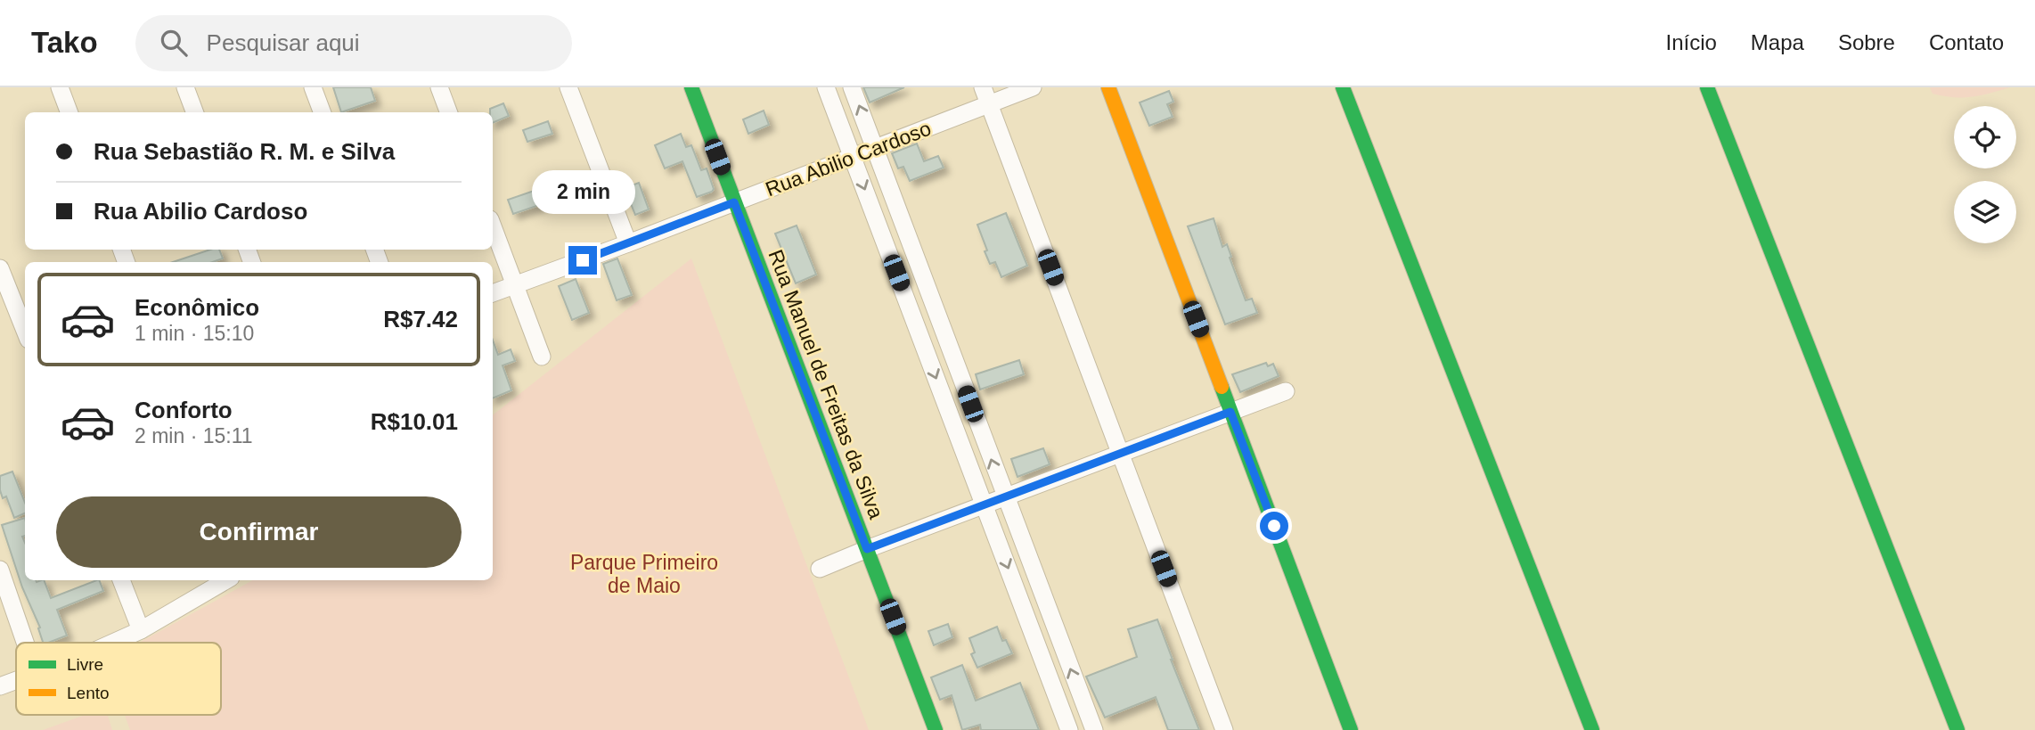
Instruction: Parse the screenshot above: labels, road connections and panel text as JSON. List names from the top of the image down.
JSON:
{
  "streets": {
    "street": ["Rua Abilio Cardoso", "Rua Manuel de Freitas da Silva"]
  },
  "crossings": [
    ["Rua Abilio Cardoso", "Rua Manuel de Freitas da Silva"]
  ],
  "parks": ["Parque Primeiro de Maio"],
  "legend": ["Livre", "Lento"],
  "page": {
    "header": "Tako",
    "search": "Pesquisar aqui",
    "nav": [
      "Início",
      "Mapa",
      "Sobre",
      "Contato"
    ],
    "banner": ["Rua Sebastião R. M. e Silva", "Rua Abilio Cardoso"],
    "bubble": "2 min",
    "list": [
      {
        "name": "Econômico",
        "note": "1 min · 15:10",
        "value": "R$7.42"
      },
      {
        "name": "Conforto",
        "note": "2 min · 15:11",
        "value": "R$10.01"
      }
    ],
    "buttons": "Confirmar"
  }
}
